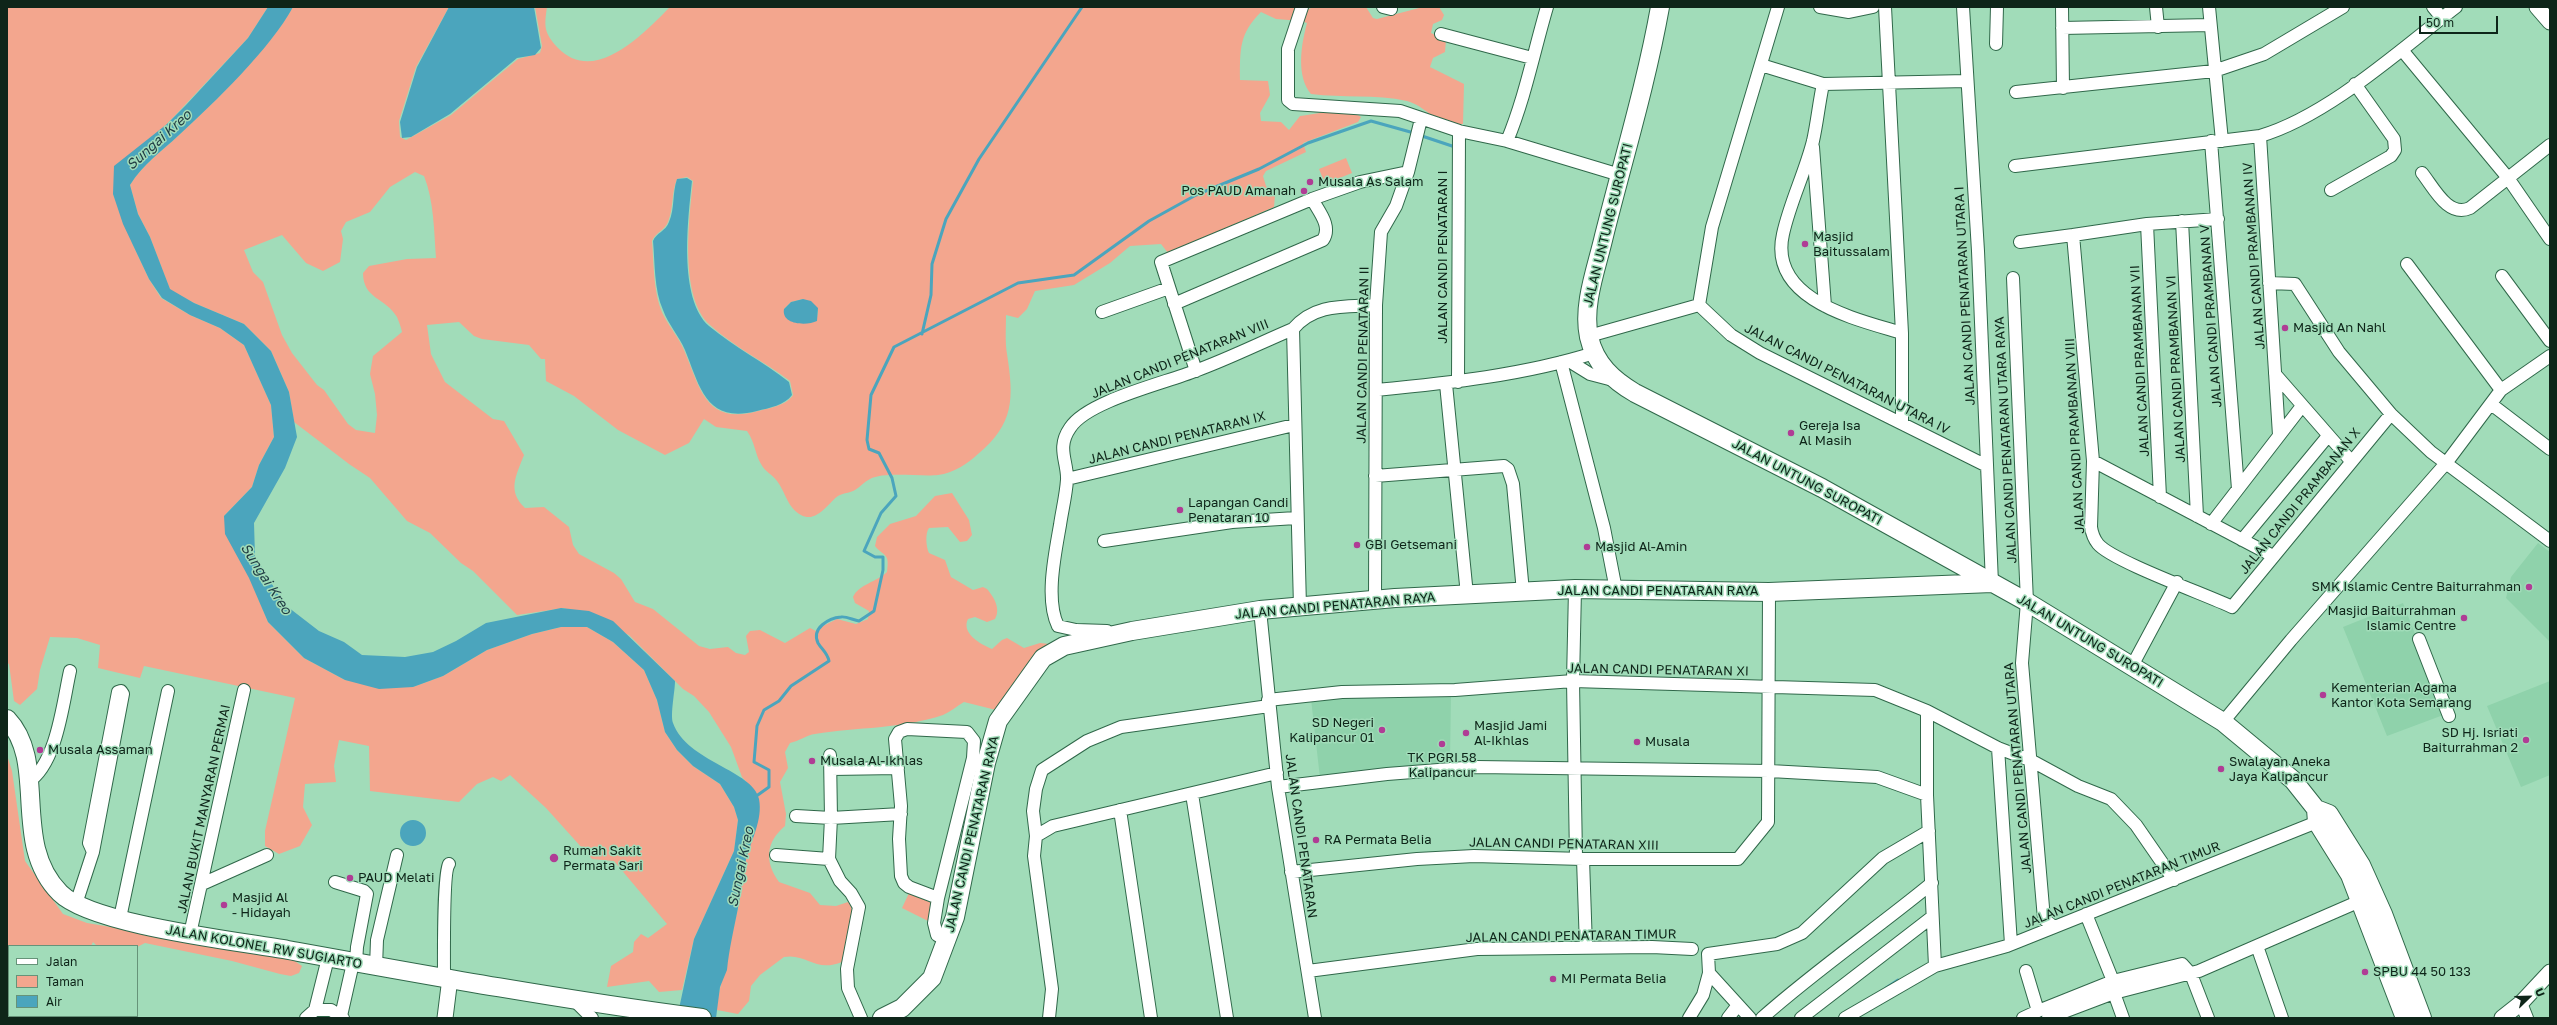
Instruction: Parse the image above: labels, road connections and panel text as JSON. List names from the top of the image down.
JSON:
{
  "streets": {
    "main road": ["JALAN UNTUNG SUROPATI", "JALAN CANDI PENATARAN RAYA", "JALAN KOLONEL RW SUGIARTO"],
    "street": [
      "JALAN CANDI PRAMBANAN IV",
      "JALAN CANDI PENATARAN I",
      "JALAN CANDI PENATARAN UTARA I",
      "JALAN CANDI PRAMBANAN V",
      "JALAN CANDI PENATARAN II",
      "JALAN CANDI PENATARAN VIII",
      "JALAN CANDI PRAMBANAN VII",
      "JALAN CANDI PRAMBANAN VI",
      "JALAN CANDI PENATARAN UTARA IV",
      "JALAN CANDI PRAMBANAN VIII",
      "JALAN CANDI PENATARAN IX",
      "JALAN CANDI PENATARAN UTARA RAYA",
      "JALAN CANDI PRAMBANAN X",
      "JALAN CANDI PENATARAN XI",
      "JALAN CANDI PENATARAN UTARA",
      "JALAN BUKIT MANYARAN PERMAI",
      "JALAN CANDI PENATARAN",
      "JALAN CANDI PENATARAN XIII",
      "JALAN CANDI PENATARAN TIMUR"
    ]
  },
  "crossings": [
    ["JALAN UNTUNG SUROPATI", "JALAN CANDI PENATARAN UTARA I"],
    ["JALAN UNTUNG SUROPATI", "JALAN CANDI PENATARAN UTARA RAYA"],
    ["JALAN UNTUNG SUROPATI", "JALAN CANDI PENATARAN RAYA"],
    ["JALAN UNTUNG SUROPATI", "JALAN CANDI PENATARAN UTARA"],
    ["JALAN UNTUNG SUROPATI", "JALAN CANDI PENATARAN TIMUR"],
    ["JALAN CANDI PENATARAN I", "JALAN CANDI PENATARAN RAYA"],
    ["JALAN CANDI PENATARAN UTARA I", "JALAN CANDI PENATARAN UTARA IV"],
    ["JALAN CANDI PENATARAN UTARA I", "JALAN CANDI PENATARAN RAYA"],
    ["JALAN CANDI PENATARAN II", "JALAN CANDI PENATARAN VIII"],
    ["JALAN CANDI PENATARAN II", "JALAN CANDI PENATARAN RAYA"],
    ["JALAN CANDI PENATARAN VIII", "JALAN CANDI PENATARAN IX"],
    ["JALAN CANDI PRAMBANAN VIII", "JALAN CANDI PRAMBANAN X"],
    ["JALAN CANDI PENATARAN UTARA RAYA", "JALAN CANDI PENATARAN UTARA"],
    ["JALAN CANDI PENATARAN RAYA", "JALAN CANDI PENATARAN"],
    ["JALAN CANDI PENATARAN XI", "JALAN CANDI PENATARAN UTARA"],
    ["JALAN CANDI PENATARAN XI", "JALAN CANDI PENATARAN"],
    ["JALAN CANDI PENATARAN XI", "JALAN CANDI PENATARAN TIMUR"],
    ["JALAN CANDI PENATARAN UTARA", "JALAN CANDI PENATARAN TIMUR"],
    ["JALAN BUKIT MANYARAN PERMAI", "JALAN KOLONEL RW SUGIARTO"],
    ["JALAN CANDI PENATARAN", "JALAN CANDI PENATARAN XIII"],
    ["JALAN CANDI PENATARAN", "JALAN CANDI PENATARAN TIMUR"]
  ],
  "water": ["Sungai Kreo"],
  "places": [
    "Musala As Salam",
    "Pos PAUD Amanah",
    "Masjid Baitussalam",
    "Masjid An Nahl",
    "Gereja Isa Al Masih",
    "Lapangan Candi Penataran 10",
    "GBI Getsemani",
    "Masjid Al-Amin",
    "SMK Islamic Centre Baiturrahman",
    "Masjid Baiturrahman Islamic Centre",
    "Kementerian Agama Kantor Kota Semarang",
    "SD Negeri Kalipancur 01",
    "Masjid Jami Al-Ikhlas",
    "SD Hj. Isriati Baiturrahman 2",
    "Musala",
    "TK PGRI 58 Kalipancur",
    "Musala Assaman",
    "Musala Al-Ikhlas",
    "Swalayan Aneka Jaya Kalipancur",
    "RA Permata Belia",
    "Rumah Sakit Permata Sari",
    "PAUD Melati",
    "Masjid Al - Hidayah",
    "SPBU 44 50 133",
    "MI Permata Belia"
  ],
  "legend": ["Jalan", "Taman", "Air"],
  "scale_bar": "50 m",
  "north": "top right"
}
